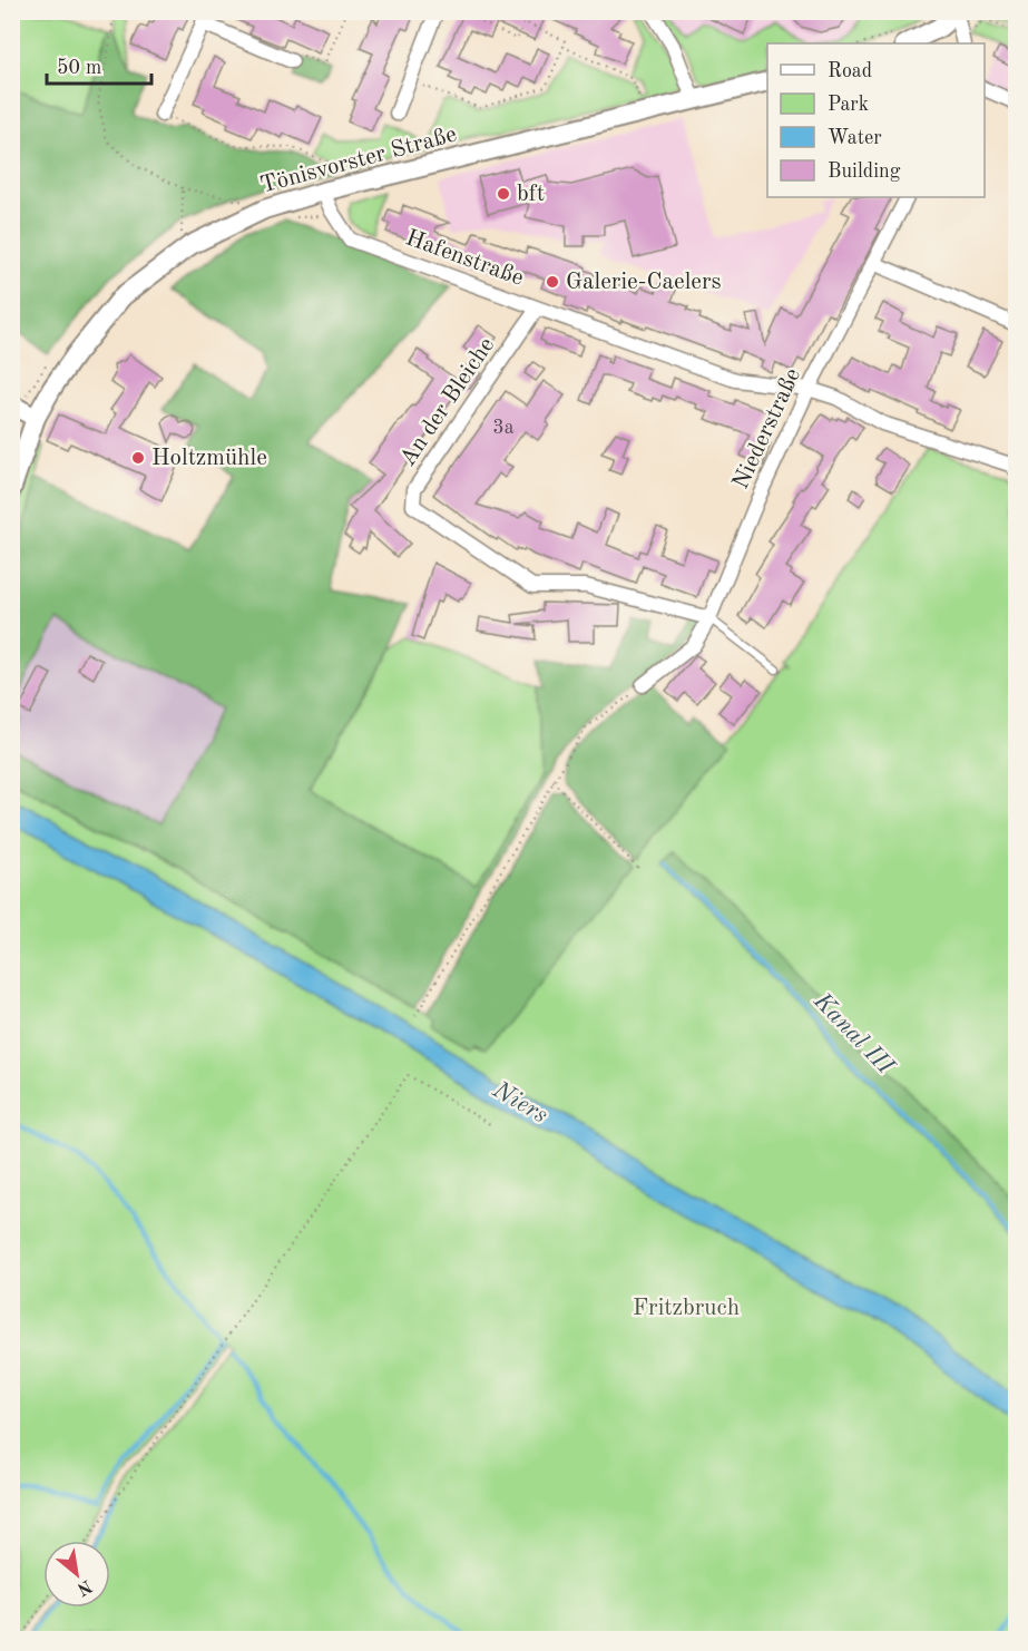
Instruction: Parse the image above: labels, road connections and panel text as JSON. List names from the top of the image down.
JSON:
{
  "streets": {
    "main road": ["Tönisvorster Straße"],
    "street": ["Hafenstraße", "An der Bleiche", "Niederstraße"]
  },
  "crossings": [
    ["Tönisvorster Straße", "Hafenstraße"],
    ["Hafenstraße", "An der Bleiche"],
    ["Hafenstraße", "Niederstraße"],
    ["An der Bleiche", "Niederstraße"]
  ],
  "water": ["Kanal III", "Niers"],
  "parks": ["Fritzbruch"],
  "places": ["bft", "Galerie-Caelers", "Holtzmühle"],
  "house_numbers": ["3a"],
  "legend": [
    "Road",
    "Park",
    "Water",
    "Building"
  ],
  "scale_bar": "50 m",
  "north": "bottom right"
}
